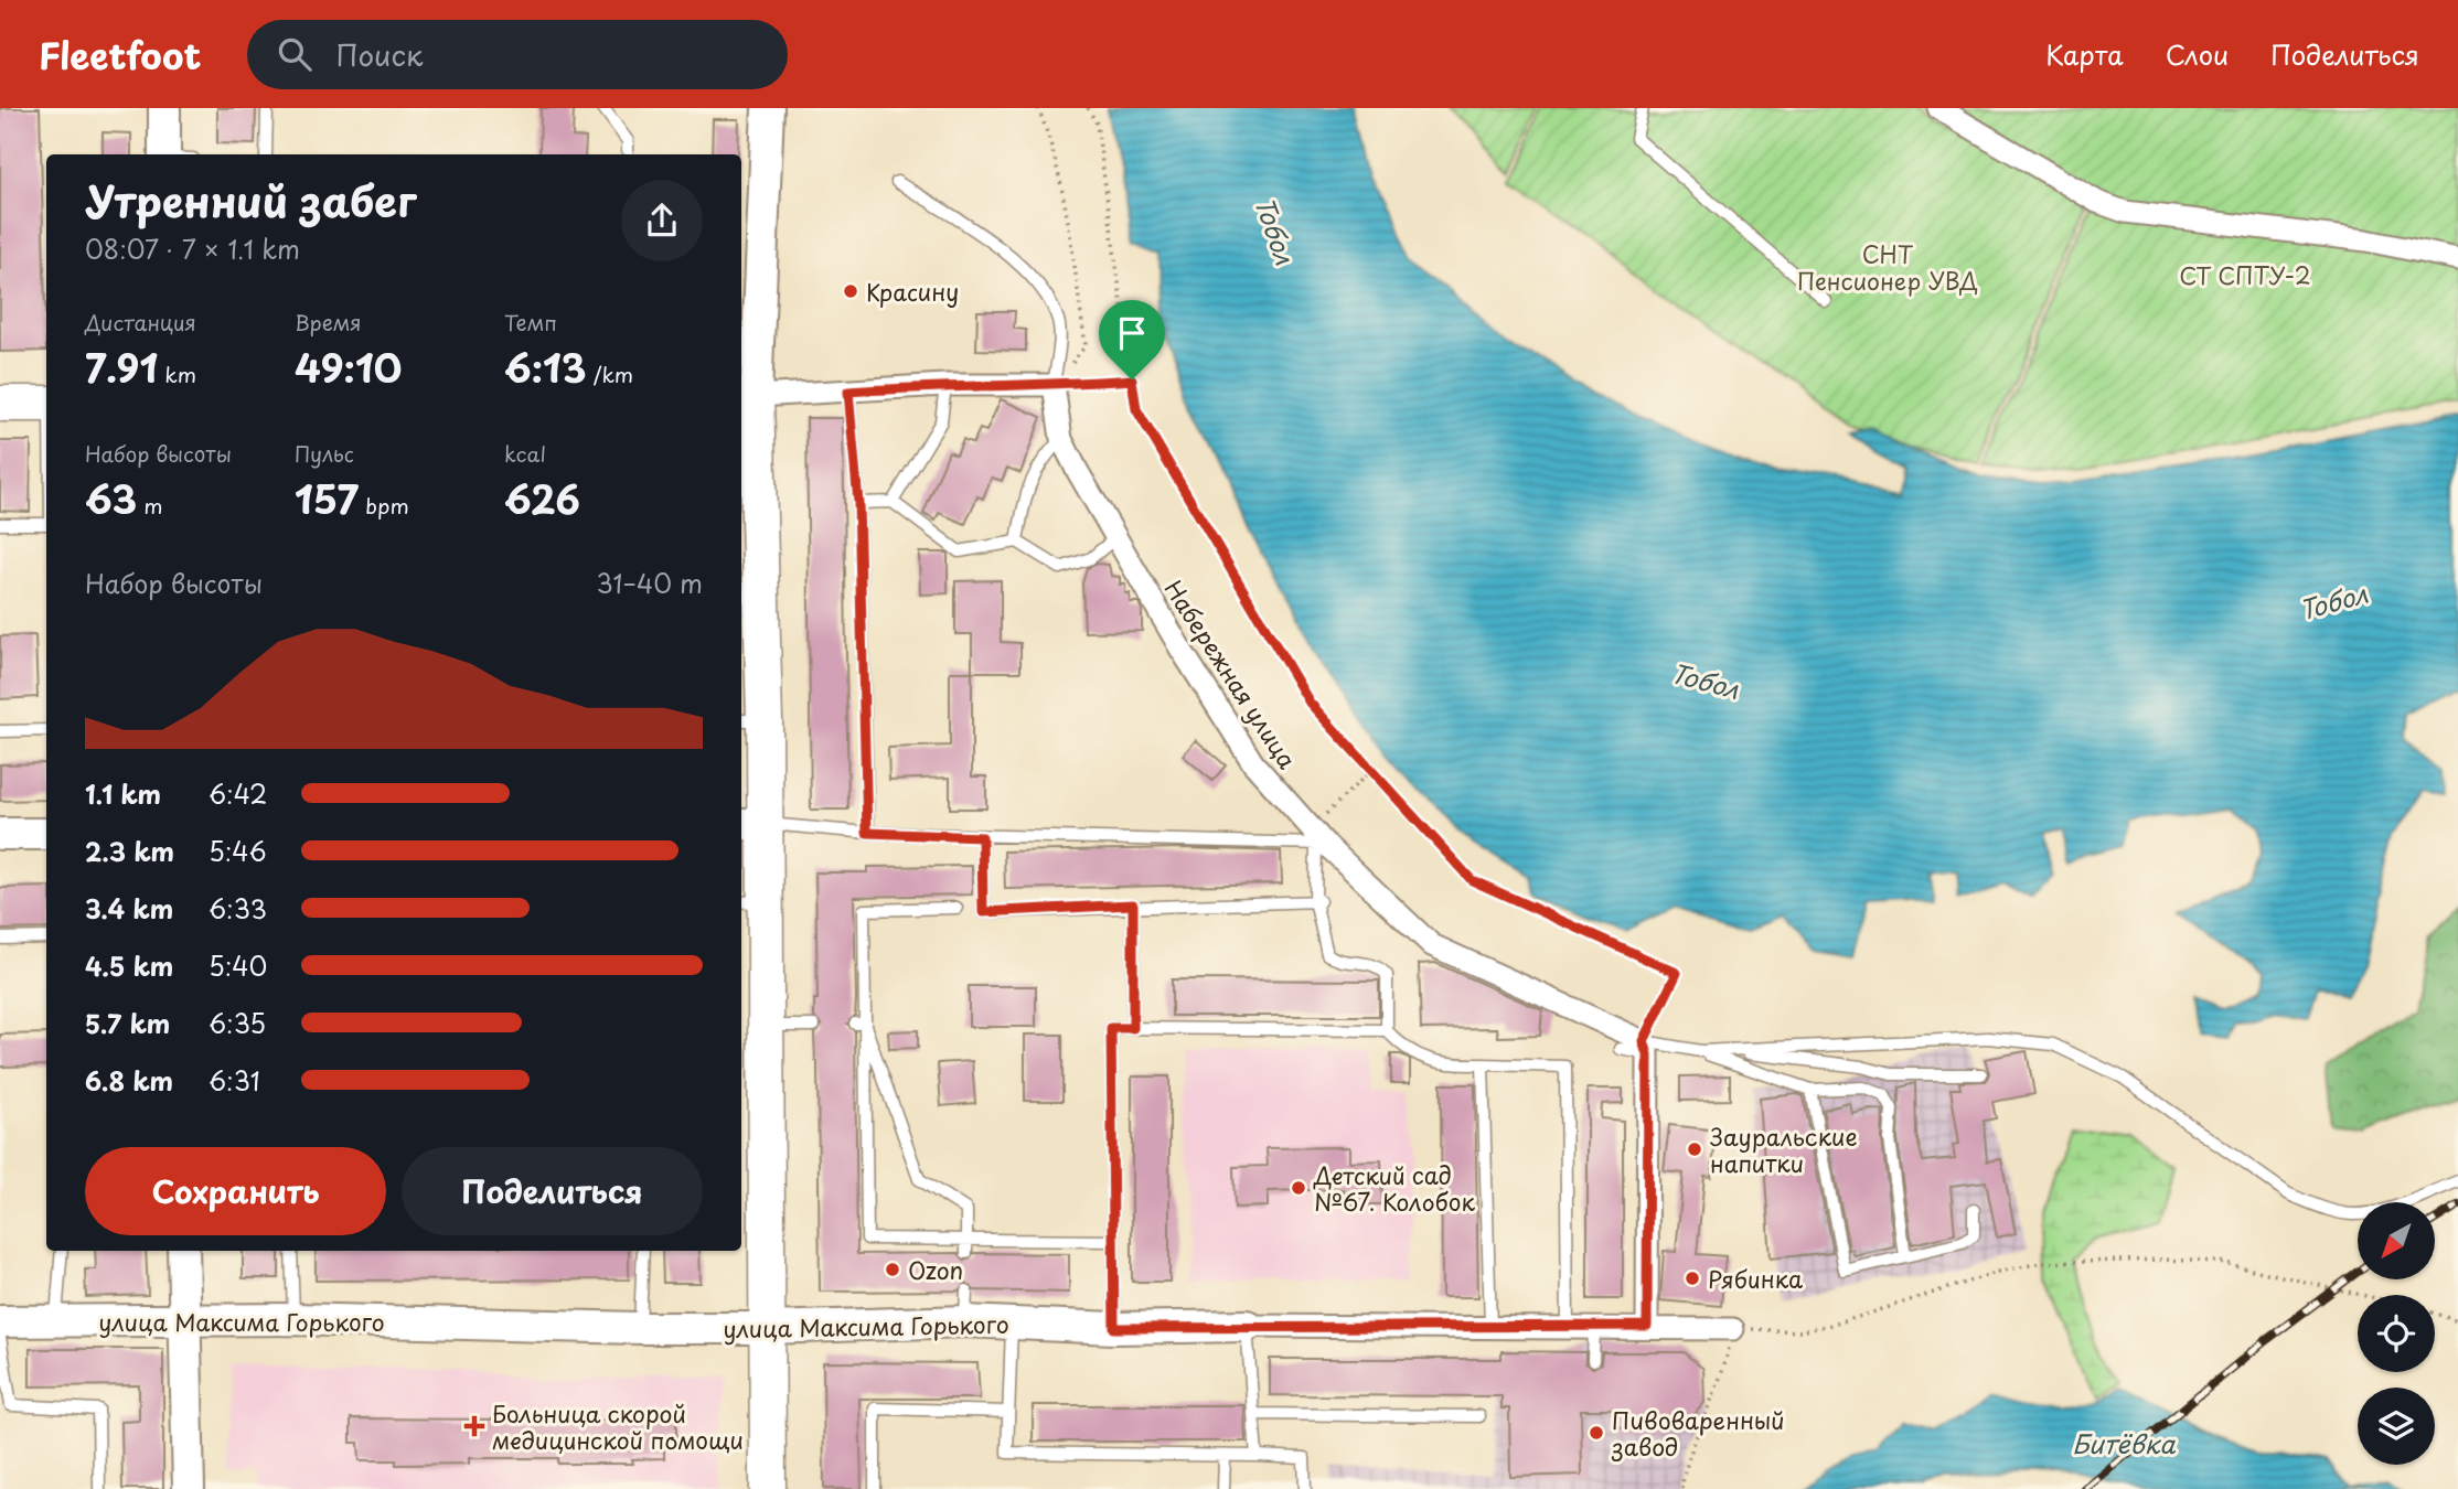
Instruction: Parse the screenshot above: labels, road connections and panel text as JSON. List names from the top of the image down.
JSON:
{
  "streets": {
    "street": ["Набережная улица", "улица Максима Горького"]
  },
  "water": ["Тобол", "Битёвка"],
  "parks": ["СНТ Пенсионер УВД", "СТ СПТУ-2"],
  "places": {
    "other": [
      "Красину",
      "Зауральские напитки",
      "Детский сад №67. Колобок",
      "Ozon",
      "Рябинка",
      "Пивоваренный завод"
    ],
    "health": ["Больница скорой медицинской помощи"]
  },
  "north": "bottom left",
  "page": {
    "header": "Fleetfoot",
    "search": "Поиск",
    "nav": ["Карта", "Слои", "Поделиться"],
    "heading": ["Утренний забег", "08:07 · 7 × 1.1 km"],
    "stats": [
      ["Дистанция", "7.91 km"],
      ["Время", "49:10"],
      ["Темп", "6:13 /km"],
      ["Набор высоты", "63 m"],
      ["Пульс", "157 bpm"],
      ["kcal", "626"]
    ],
    "chart": ["Набор высоты", "31–40 m"],
    "list": [
      {
        "name": "1.1 km",
        "note": "6:42"
      },
      {
        "name": "2.3 km",
        "note": "5:46"
      },
      {
        "name": "3.4 km",
        "note": "6:33"
      },
      {
        "name": "4.5 km",
        "note": "5:40"
      },
      {
        "name": "5.7 km",
        "note": "6:35"
      },
      {
        "name": "6.8 km",
        "note": "6:31"
      }
    ],
    "buttons": ["Сохранить", "Поделиться"]
  }
}
